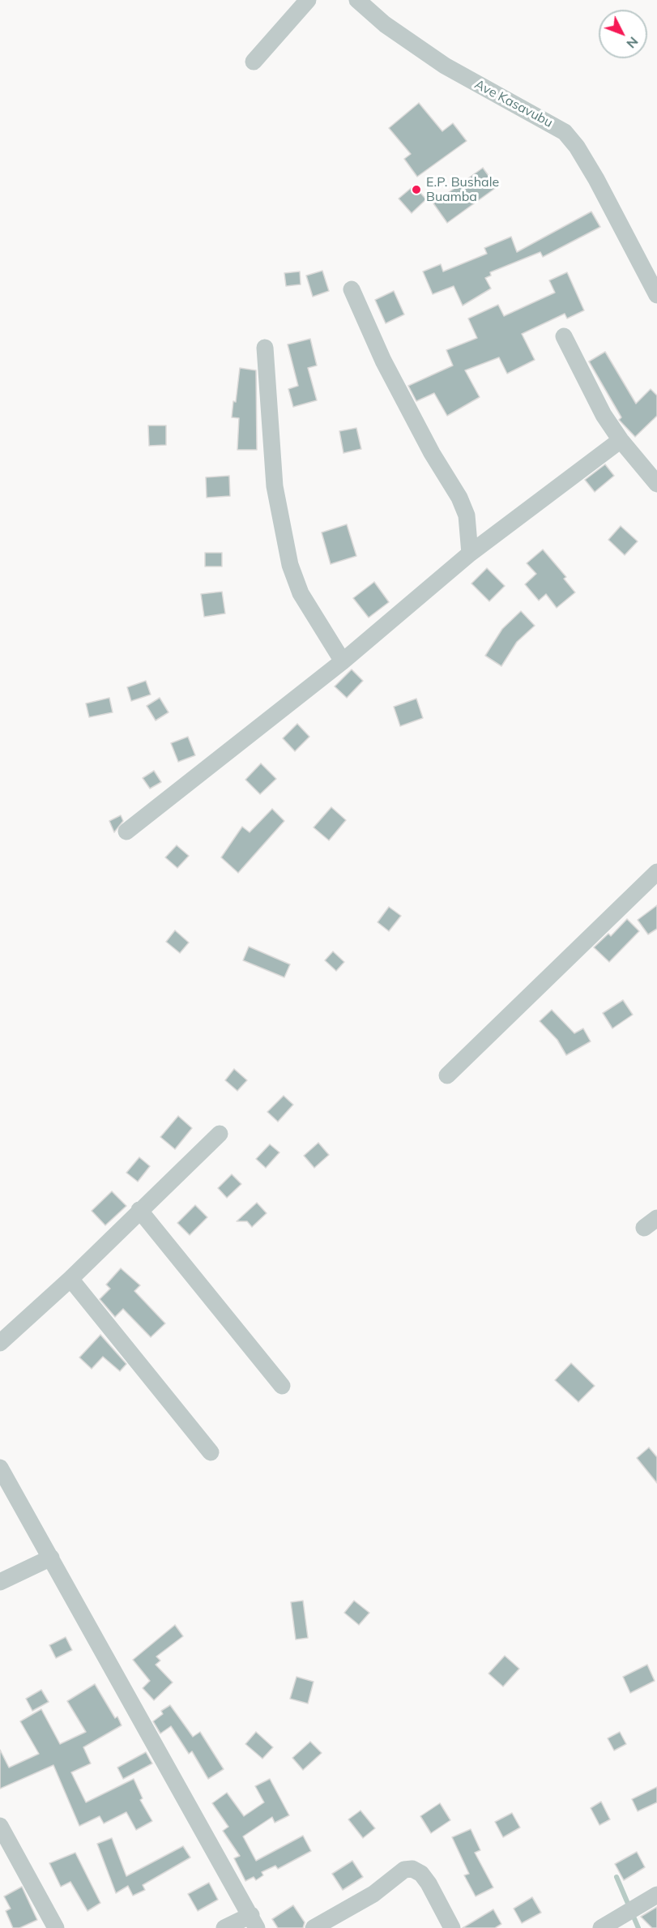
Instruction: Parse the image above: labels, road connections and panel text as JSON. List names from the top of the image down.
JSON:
{
  "streets": {
    "street": ["Ave Kasavubu"]
  },
  "places": ["E.P. Bushale Buamba"],
  "north": "bottom right"
}
